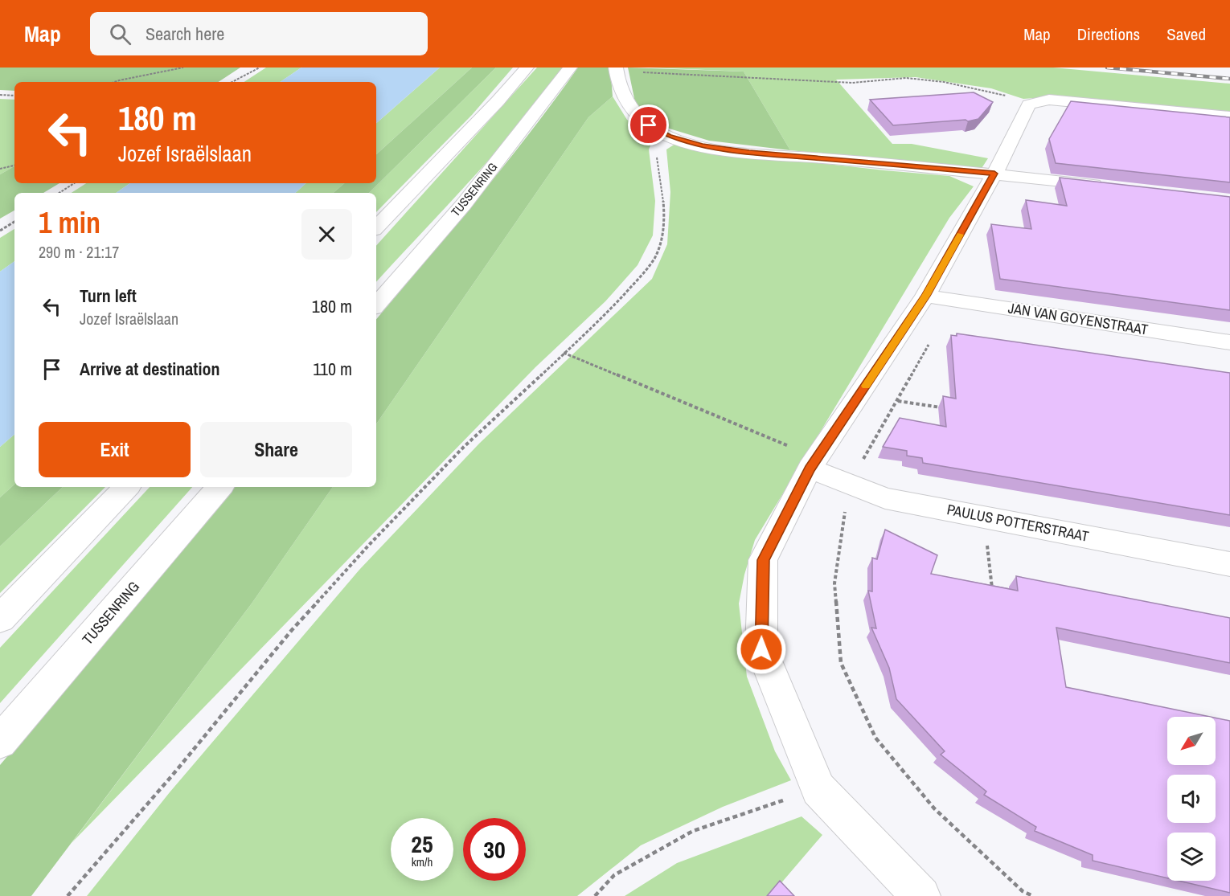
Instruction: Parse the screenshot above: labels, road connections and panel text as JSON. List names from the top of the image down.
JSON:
{
  "streets": {
    "main road": ["TUSSENRING", "JAN VAN GOYENSTRAAT", "PAULUS POTTERSTRAAT"]
  },
  "north": "bottom left",
  "page": {
    "header": "Map",
    "search": "Search here",
    "nav": ["Map", "Directions", "Saved"],
    "turn": ["180 m", "Jozef Israëlslaan"],
    "heading": ["1 min", "290 m · 21:17"],
    "list": [
      {
        "name": "Turn left",
        "note": "Jozef Israëlslaan",
        "value": "180 m"
      },
      {
        "name": "Arrive at destination",
        "value": "110 m"
      }
    ],
    "buttons": ["Exit", "Share"],
    "speed": "25 km/h",
    "limit": "30"
  }
}
